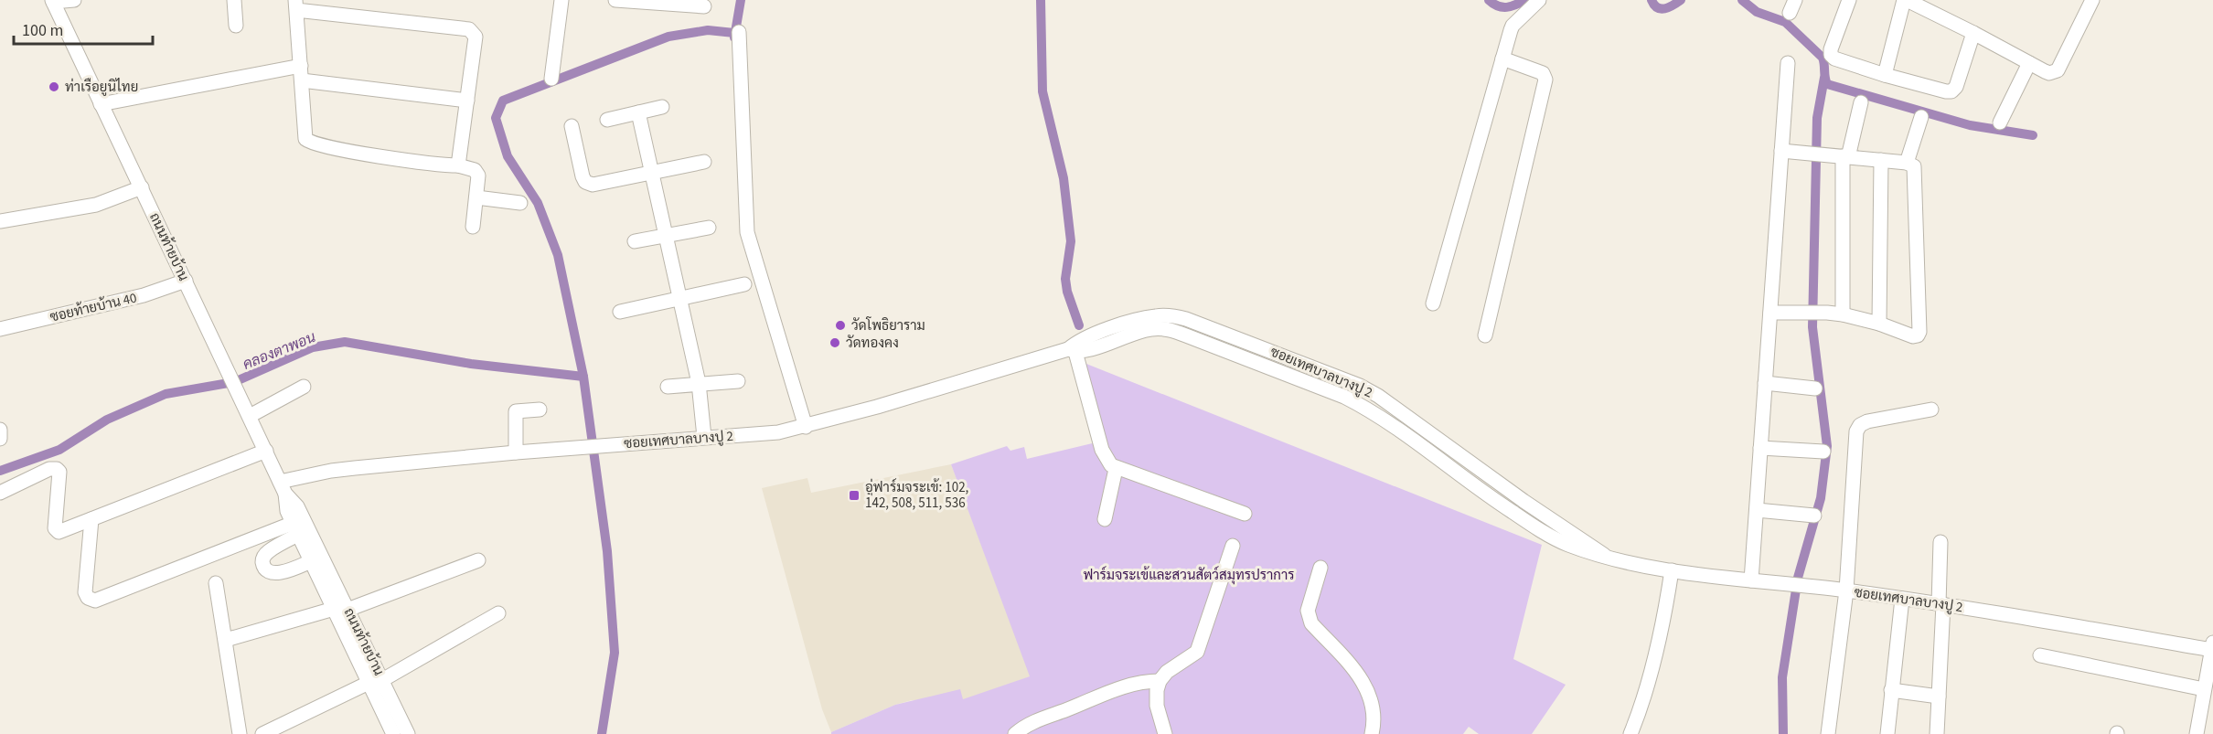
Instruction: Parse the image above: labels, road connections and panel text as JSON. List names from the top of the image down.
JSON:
{
  "streets": {
    "street": ["ถนนท้ายบ้าน", "ซอยท้ายบ้าน 40", "ซอยเทศบาลบางปู 2"]
  },
  "crossings": [
    ["ถนนท้ายบ้าน", "ซอยท้ายบ้าน 40"],
    ["ถนนท้ายบ้าน", "ซอยเทศบาลบางปู 2"]
  ],
  "water": ["คลองตาพอน"],
  "parks": ["ฟาร์มจระเข้และสวนสัตว์สมุทรปราการ"],
  "places": {
    "other": ["ท่าเรือยูนิไทย", "วัดโพธิยาราม", "วัดทองคง"],
    "transit": ["อู่ฟาร์มจระเข้: 102, 142, 508, 511, 536"]
  },
  "scale_bar": "100 m"
}
